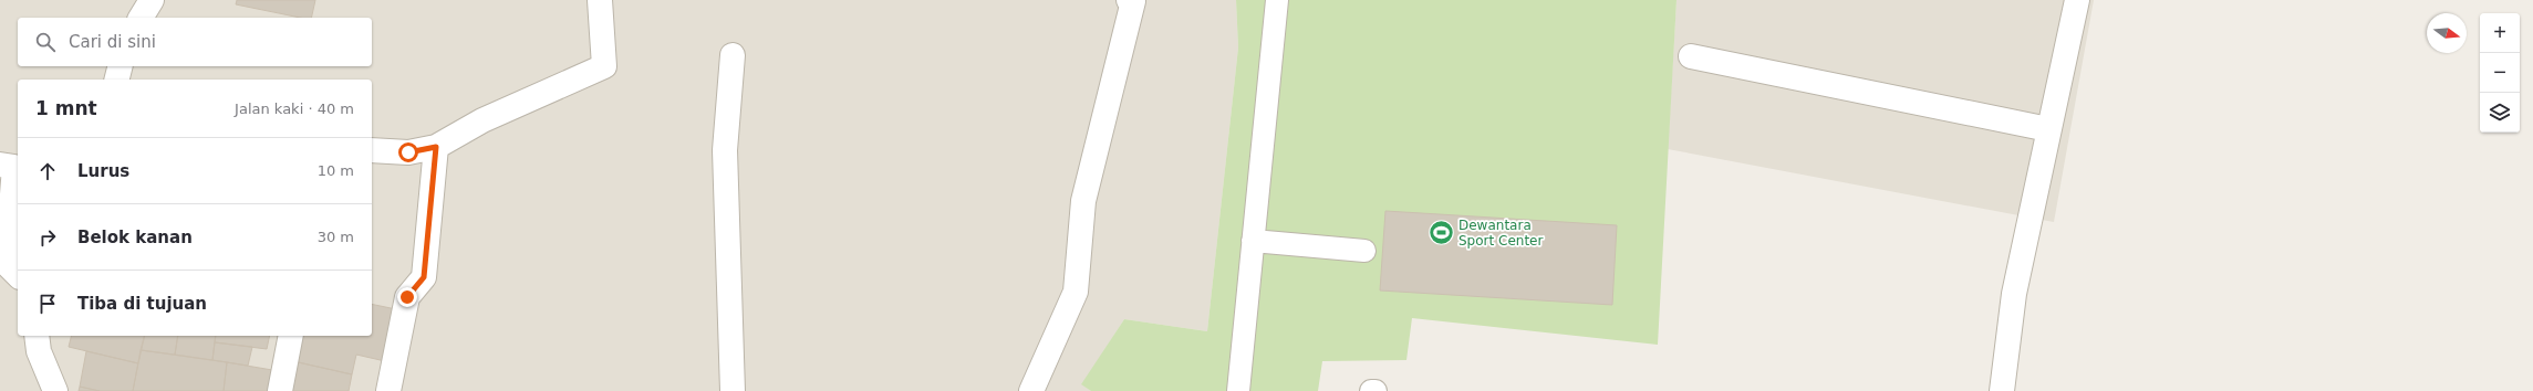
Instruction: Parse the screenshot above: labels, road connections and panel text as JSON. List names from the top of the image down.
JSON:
{
  "places": {
    "sports": ["Dewantara Sport Center"]
  },
  "north": "right",
  "page": {
    "map_buttons": ["+", "−"],
    "search": "Cari di sini",
    "heading": ["1 mnt", "Jalan kaki · 40 m"],
    "list": [
      ["Lurus", "10 m"],
      ["Belok kanan", "30 m"],
      "Tiba di tujuan"
    ]
  }
}
